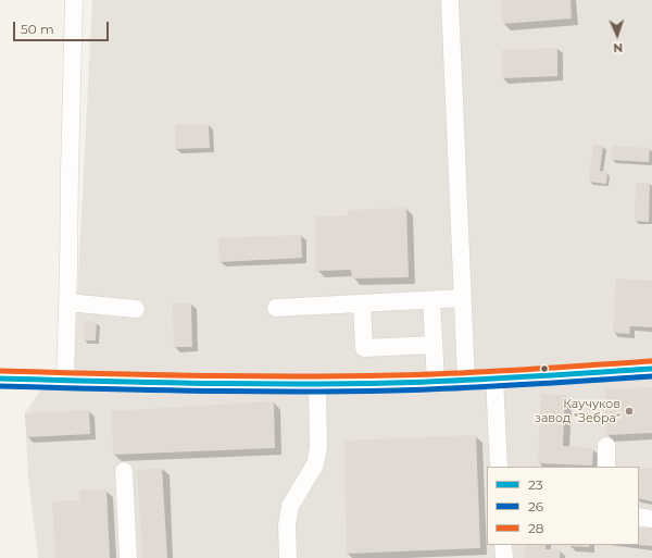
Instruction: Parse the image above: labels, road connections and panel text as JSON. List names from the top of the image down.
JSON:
{
  "places": ["Каучуков завод \"Зебра\""],
  "lines": ["transit line 28", "transit line 23", "transit line 26"],
  "legend": ["23", "26", "28"],
  "scale_bar": "50 m",
  "north": "bottom"
}
